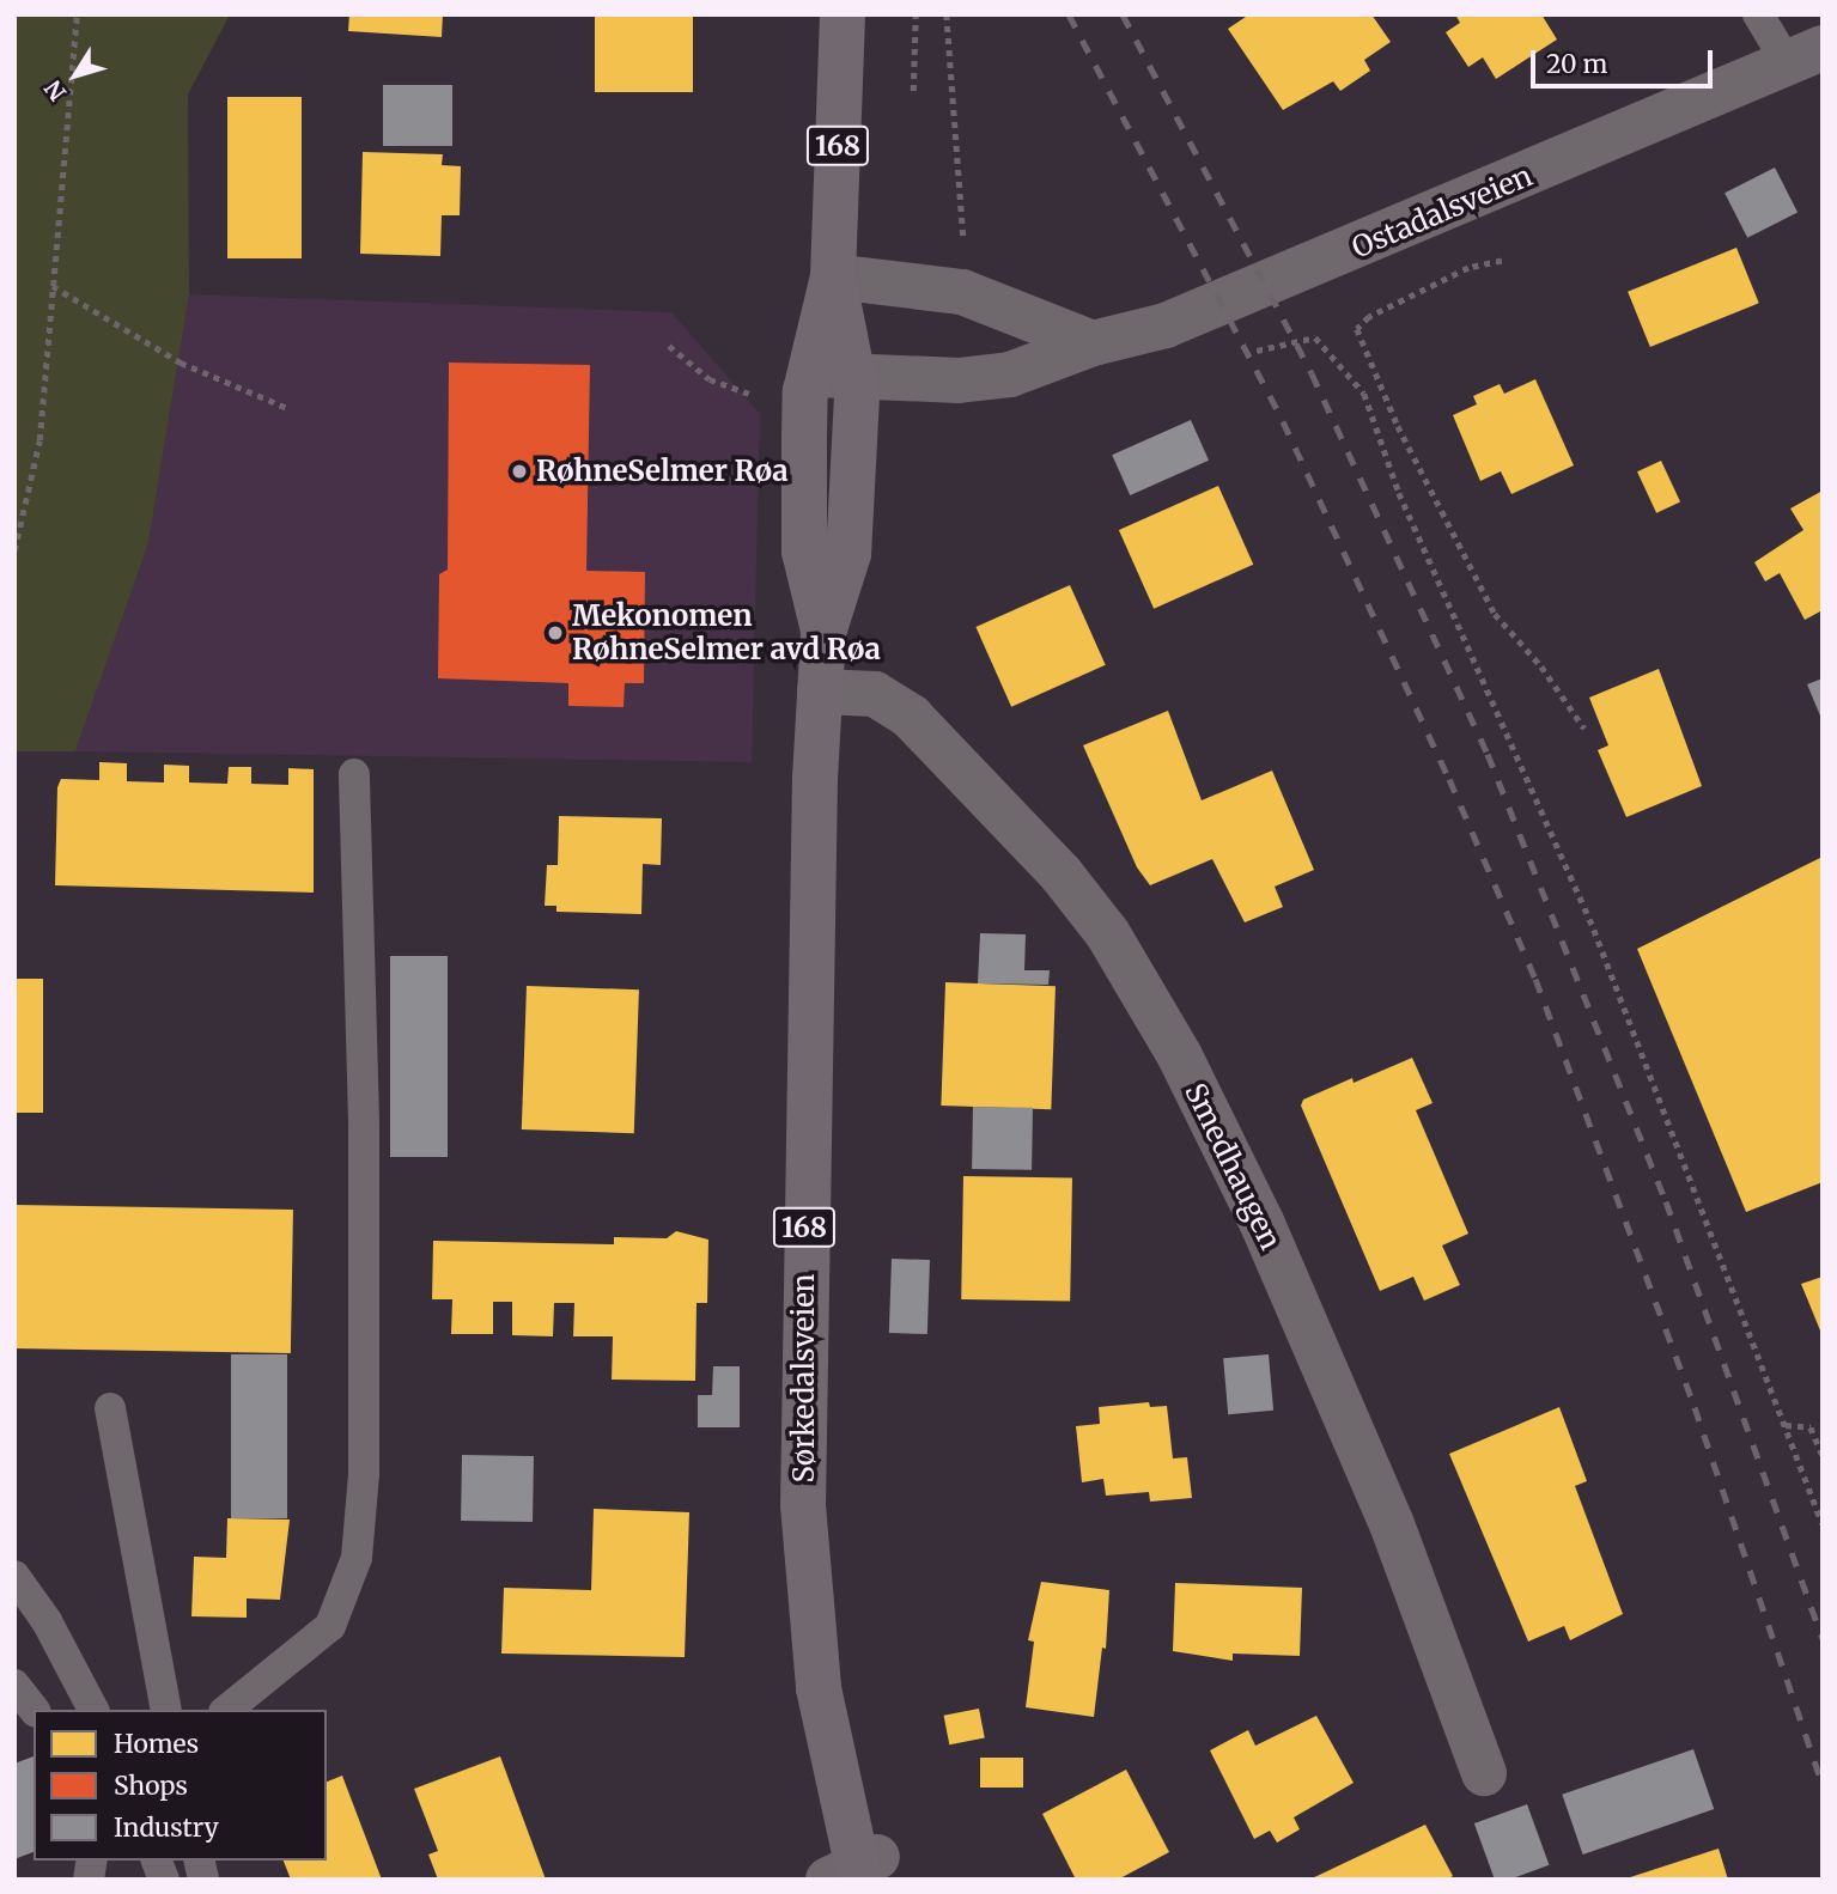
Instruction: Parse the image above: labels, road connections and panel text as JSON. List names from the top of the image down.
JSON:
{
  "streets": {
    "main road": ["168", "Sørkedalsveien"],
    "street": ["Ostadalsveien", "Smedhaugen"]
  },
  "crossings": [
    ["Ostadalsveien", "Sørkedalsveien"],
    ["Smedhaugen", "Sørkedalsveien"]
  ],
  "places": ["RøhneSelmer Røa", "Mekonomen RøhneSelmer avd Røa"],
  "legend": ["Homes", "Shops", "Industry"],
  "scale_bar": "20 m",
  "north": "bottom left"
}
